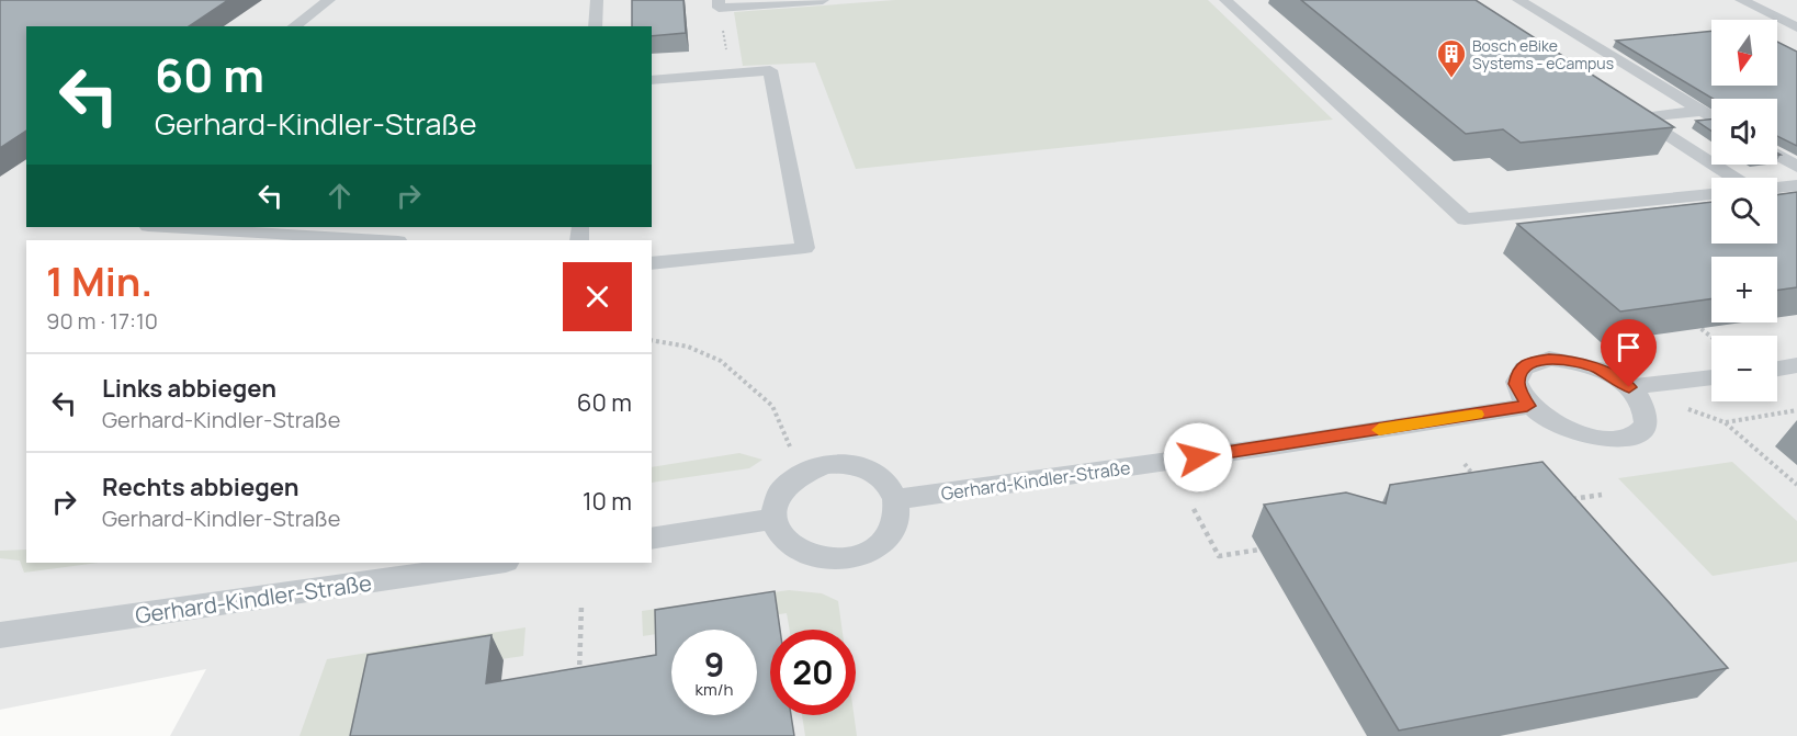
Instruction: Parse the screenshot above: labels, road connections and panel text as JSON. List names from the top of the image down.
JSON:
{
  "streets": {
    "lane": ["Gerhard-Kindler-Straße"]
  },
  "places": {
    "building": ["Bosch eBike Systems - eCampus"]
  },
  "north": "bottom",
  "page": {
    "map_buttons": ["+", "−"],
    "turn": ["60 m", "Gerhard-Kindler-Straße"],
    "heading": ["1 Min.", "90 m · 17:10"],
    "list": [
      {
        "name": "Links abbiegen",
        "note": "Gerhard-Kindler-Straße",
        "value": "60 m"
      },
      {
        "name": "Rechts abbiegen",
        "note": "Gerhard-Kindler-Straße",
        "value": "10 m"
      }
    ],
    "speed": "9 km/h",
    "limit": "20"
  }
}
